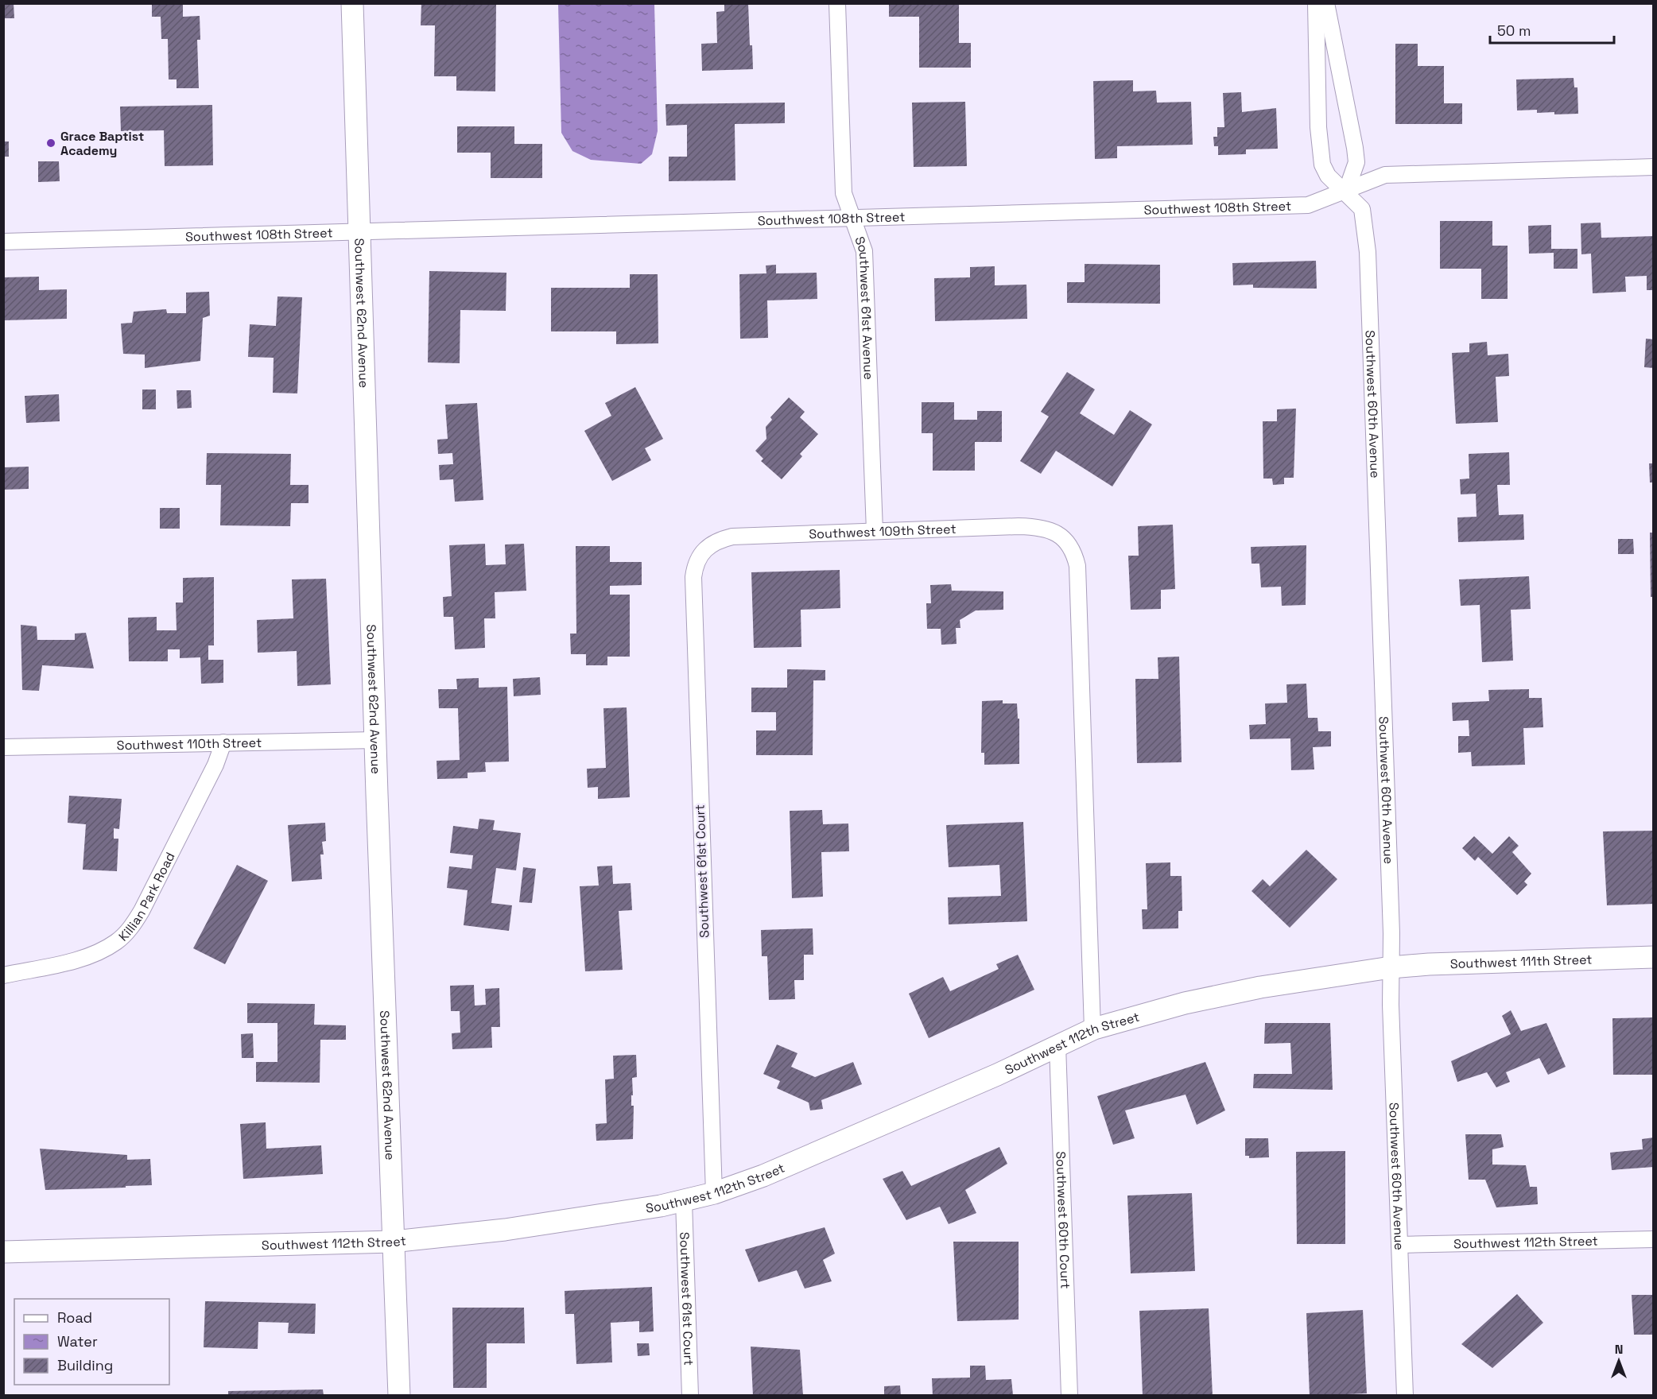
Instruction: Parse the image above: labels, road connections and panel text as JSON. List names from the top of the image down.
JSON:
{
  "streets": {
    "main road": ["Southwest 62nd Avenue", "Southwest 111th Street", "Southwest 112th Street"],
    "street": [
      "Southwest 108th Street",
      "Southwest 61st Avenue",
      "Southwest 60th Avenue",
      "Southwest 109th Street",
      "Southwest 110th Street",
      "Southwest 61st Court",
      "Killian Park Road",
      "Southwest 60th Court"
    ]
  },
  "crossings": [
    ["Southwest 108th Street", "Southwest 61st Avenue"],
    ["Southwest 108th Street", "Southwest 62nd Avenue"],
    ["Southwest 108th Street", "Southwest 60th Avenue"],
    ["Southwest 61st Avenue", "Southwest 109th Street"],
    ["Southwest 62nd Avenue", "Southwest 110th Street"],
    ["Southwest 62nd Avenue", "Southwest 112th Street"],
    ["Southwest 60th Avenue", "Southwest 111th Street"],
    ["Southwest 60th Avenue", "Southwest 112th Street"],
    ["Southwest 109th Street", "Southwest 61st Court"],
    ["Southwest 109th Street", "Southwest 112th Street"],
    ["Southwest 110th Street", "Killian Park Road"],
    ["Southwest 61st Court", "Southwest 112th Street"],
    ["Southwest 111th Street", "Southwest 112th Street"],
    ["Southwest 112th Street", "Southwest 60th Court"]
  ],
  "places": ["Grace Baptist Academy"],
  "legend": ["Road", "Water", "Building"],
  "scale_bar": "50 m",
  "north": "top"
}
